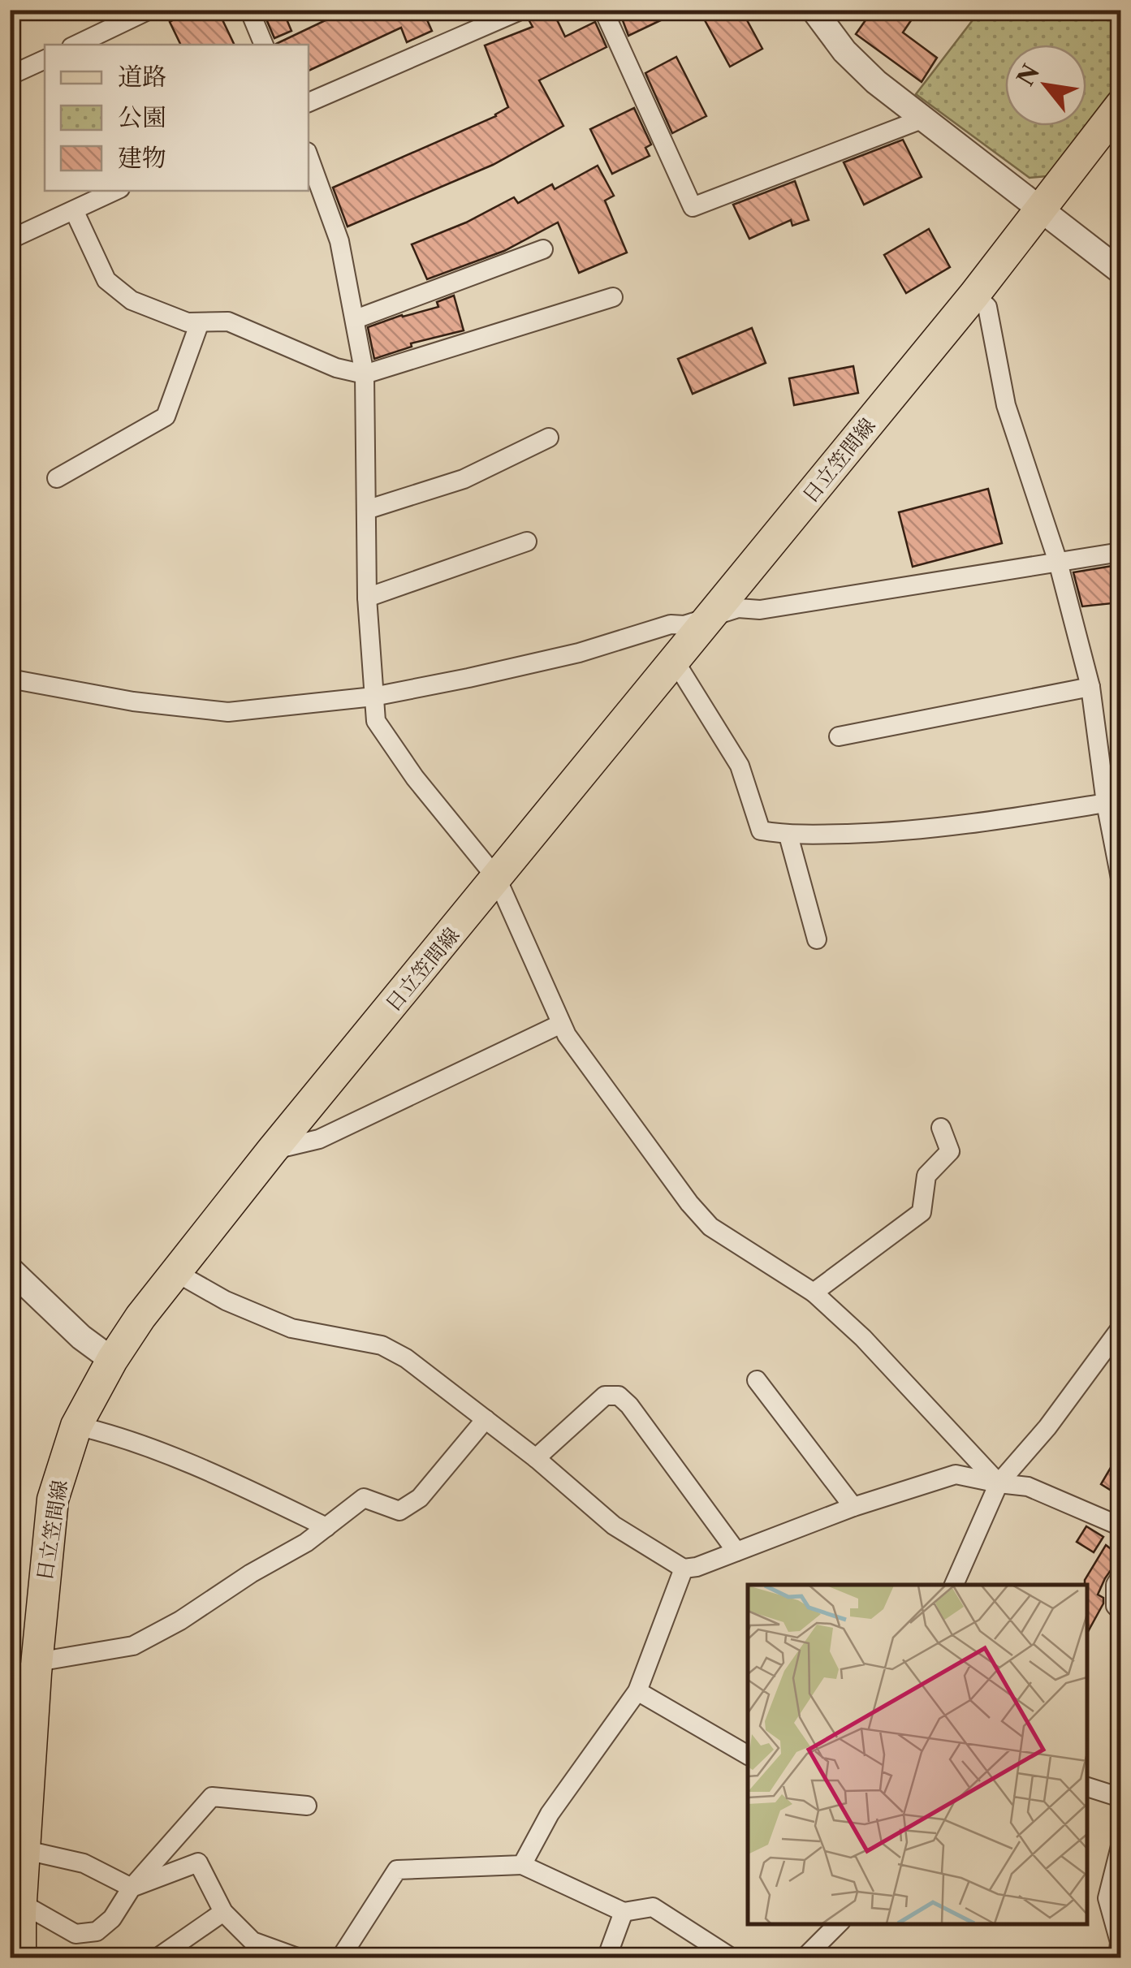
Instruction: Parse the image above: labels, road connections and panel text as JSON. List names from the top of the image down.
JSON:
{
  "streets": {
    "main road": ["日立笠間線"]
  },
  "legend": ["道路", "公園", "建物"],
  "north": "top left"
}
